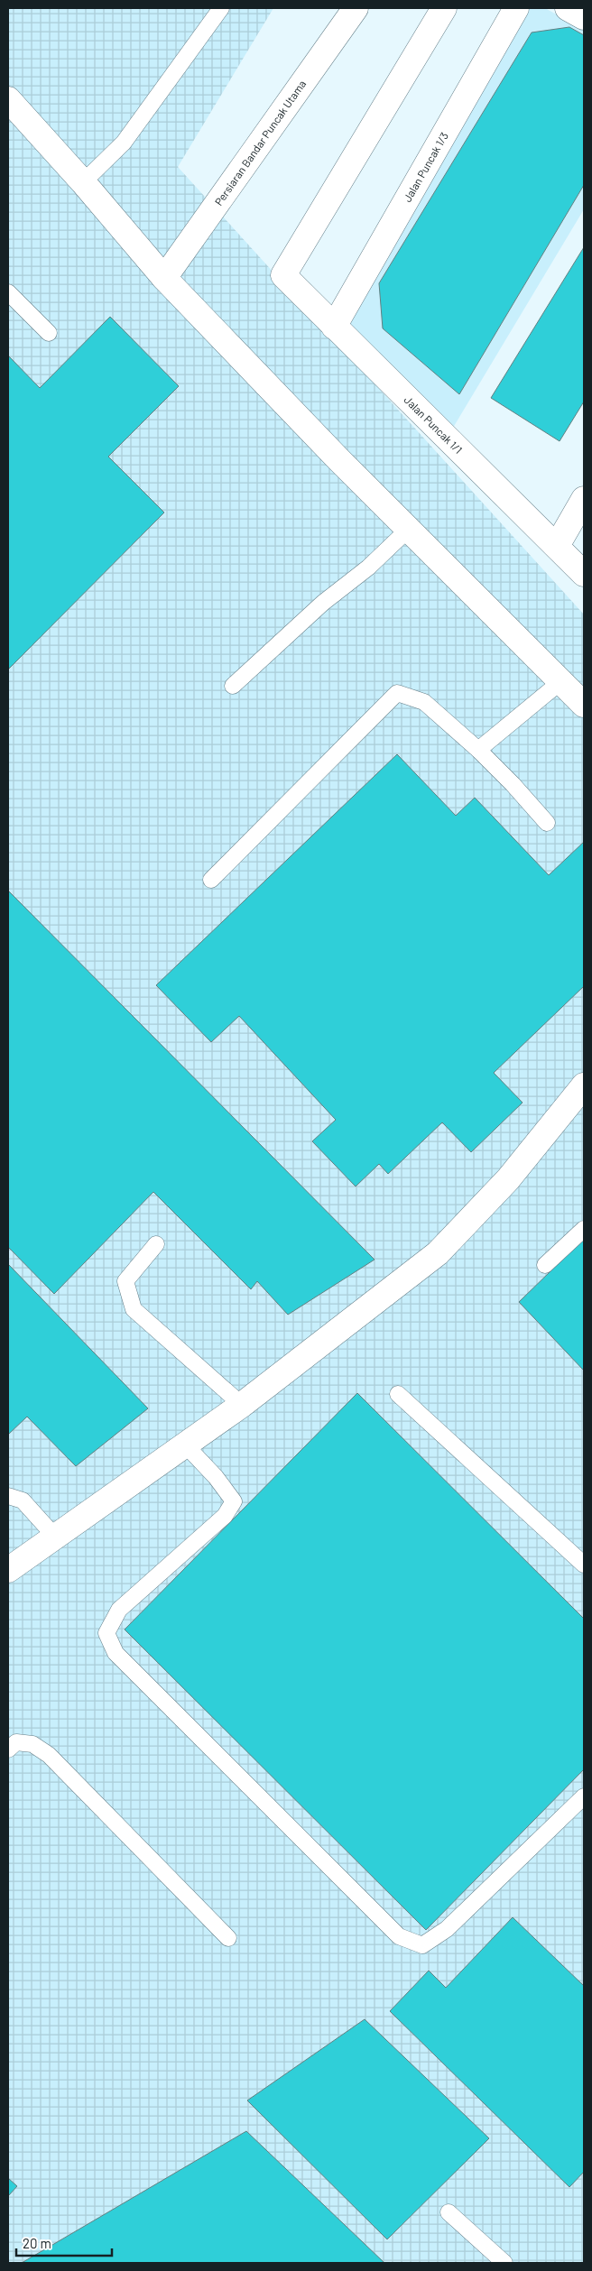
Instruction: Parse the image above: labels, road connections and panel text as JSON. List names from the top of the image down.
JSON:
{
  "streets": {
    "street": ["Persiaran Bandar Puncak Utama", "Jalan Puncak 1/3", "Jalan Puncak 1/1"]
  },
  "crossings": [
    ["Jalan Puncak 1/3", "Jalan Puncak 1/1"]
  ],
  "scale_bar": "20 m"
}
